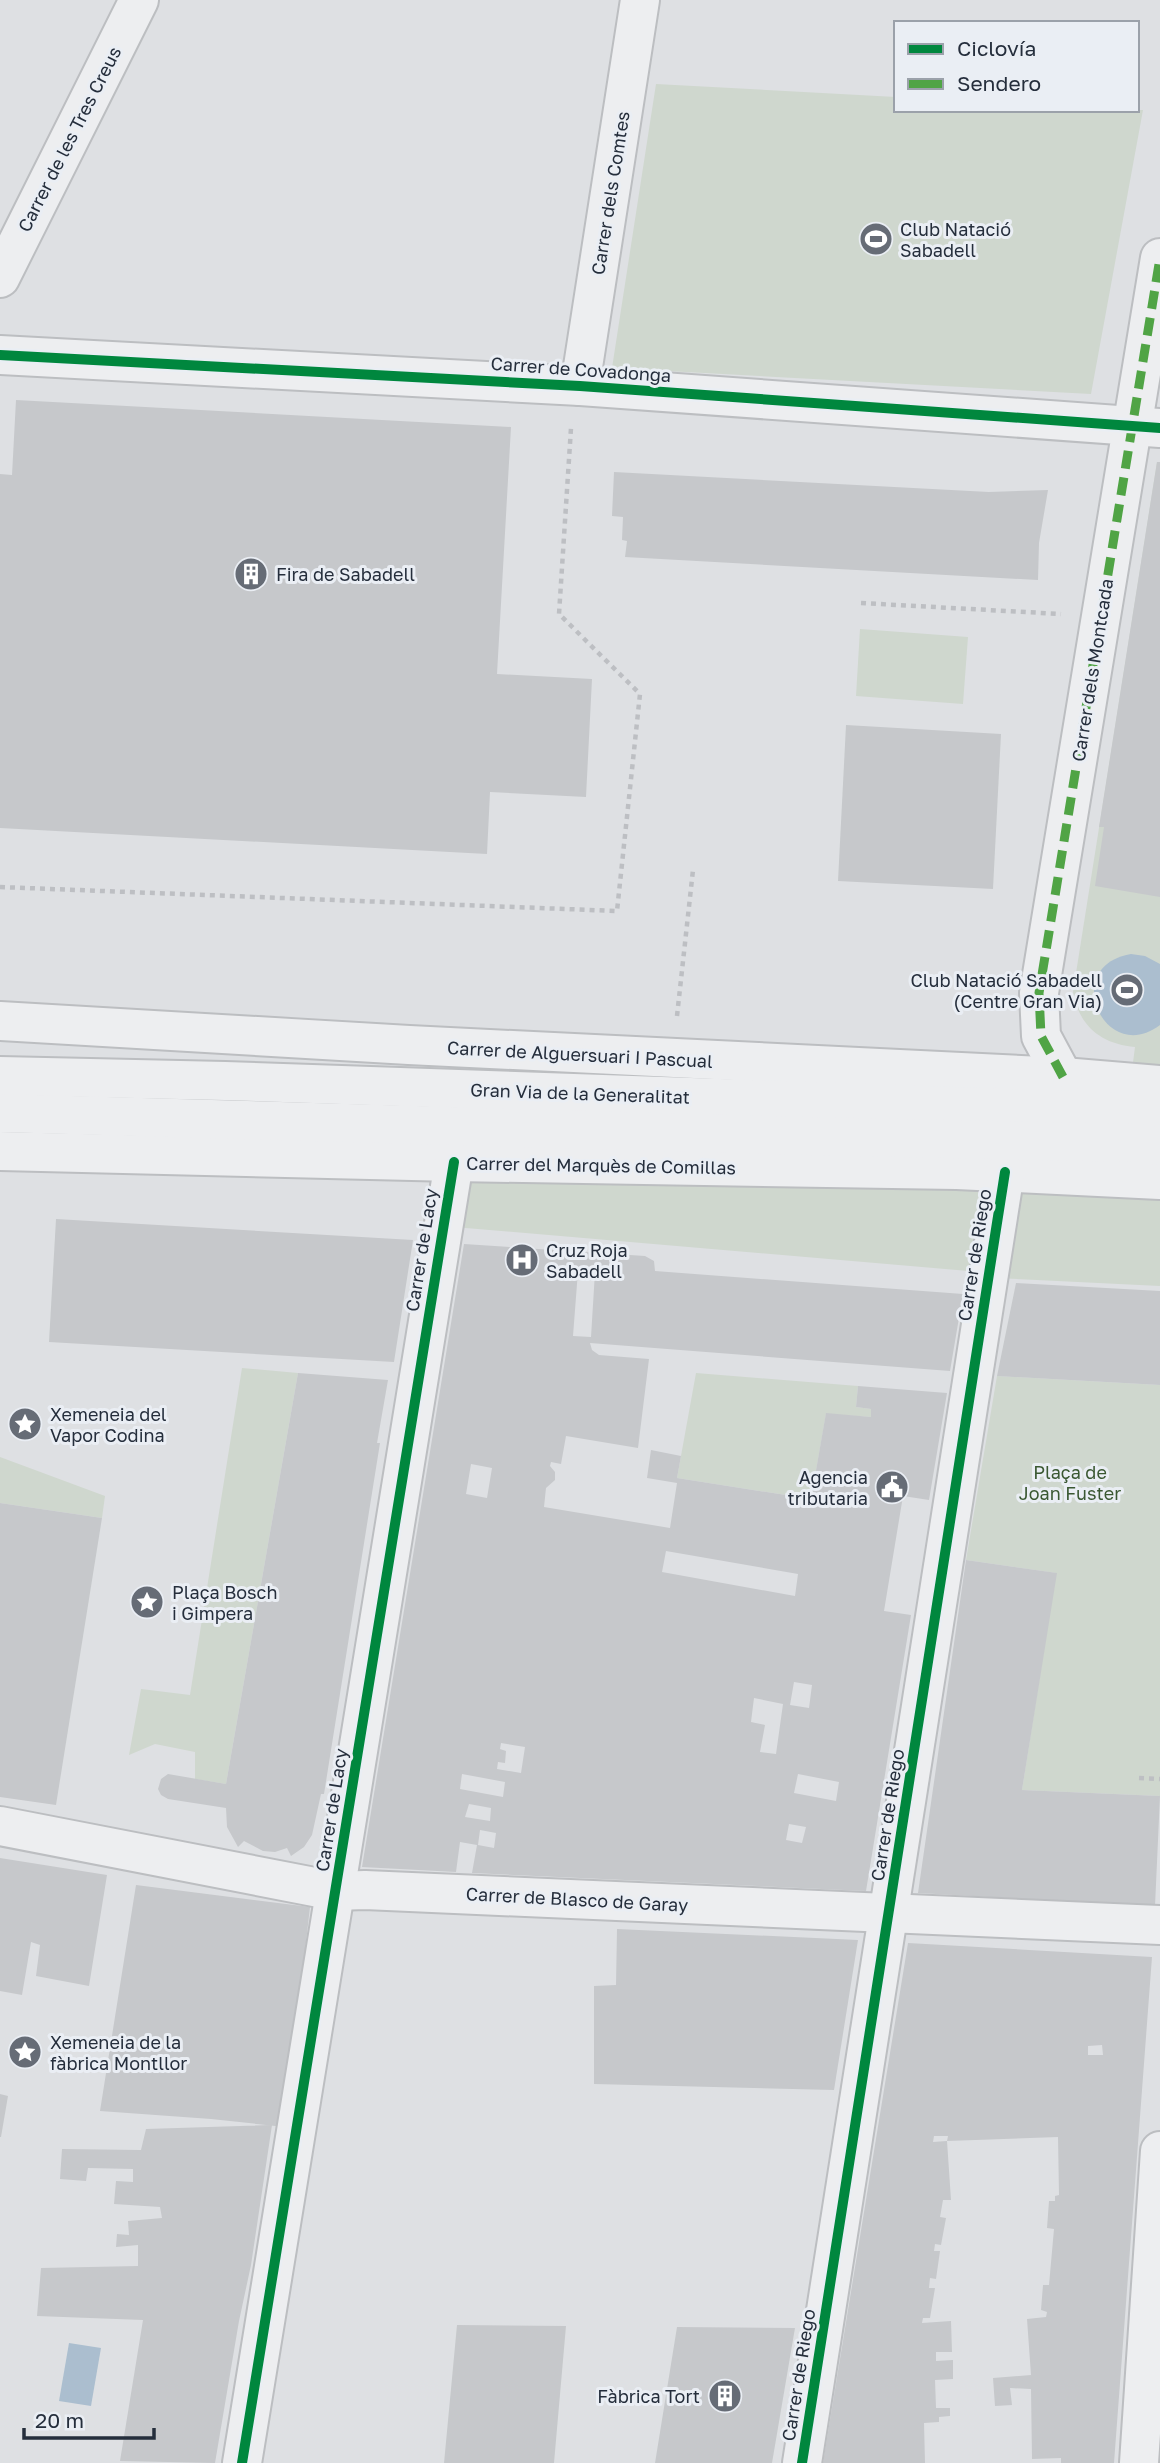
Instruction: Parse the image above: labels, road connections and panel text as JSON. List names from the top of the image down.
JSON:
{
  "streets": {
    "street": [
      "Carrer de les Tres Creus",
      "Carrer dels Comtes",
      "Carrer de Covadonga",
      "Carrer dels Montcada",
      "Carrer de Alguersuari I Pascual",
      "Gran Via de la Generalitat",
      "Carrer del Marquès de Comillas",
      "Carrer de Lacy",
      "Carrer de Riego",
      "Carrer de Blasco de Garay"
    ]
  },
  "crossings": [
    ["Carrer dels Comtes", "Carrer de Covadonga"],
    ["Carrer de Covadonga", "Carrer dels Montcada"],
    ["Carrer dels Montcada", "Carrer de Alguersuari I Pascual"],
    ["Carrer dels Montcada", "Gran Via de la Generalitat"],
    ["Carrer de Alguersuari I Pascual", "Gran Via de la Generalitat"],
    ["Carrer del Marquès de Comillas", "Carrer de Lacy"],
    ["Carrer del Marquès de Comillas", "Carrer de Riego"],
    ["Carrer de Lacy", "Carrer de Blasco de Garay"],
    ["Carrer de Riego", "Carrer de Blasco de Garay"]
  ],
  "parks": ["Plaça de Joan Fuster"],
  "places": {
    "sports": ["Club Natació Sabadell", "Club Natació Sabadell (Centre Gran Via)"],
    "building": ["Fira de Sabadell", "Fàbrica Tort"],
    "hospital": ["Cruz Roja Sabadell"],
    "place": ["Xemeneia del Vapor Codina", "Plaça Bosch i Gimpera", "Xemeneia de la fàbrica Montllor"],
    "public building": ["Agencia tributaria"]
  },
  "legend": ["Ciclovía", "Sendero"],
  "scale_bar": "20 m"
}
